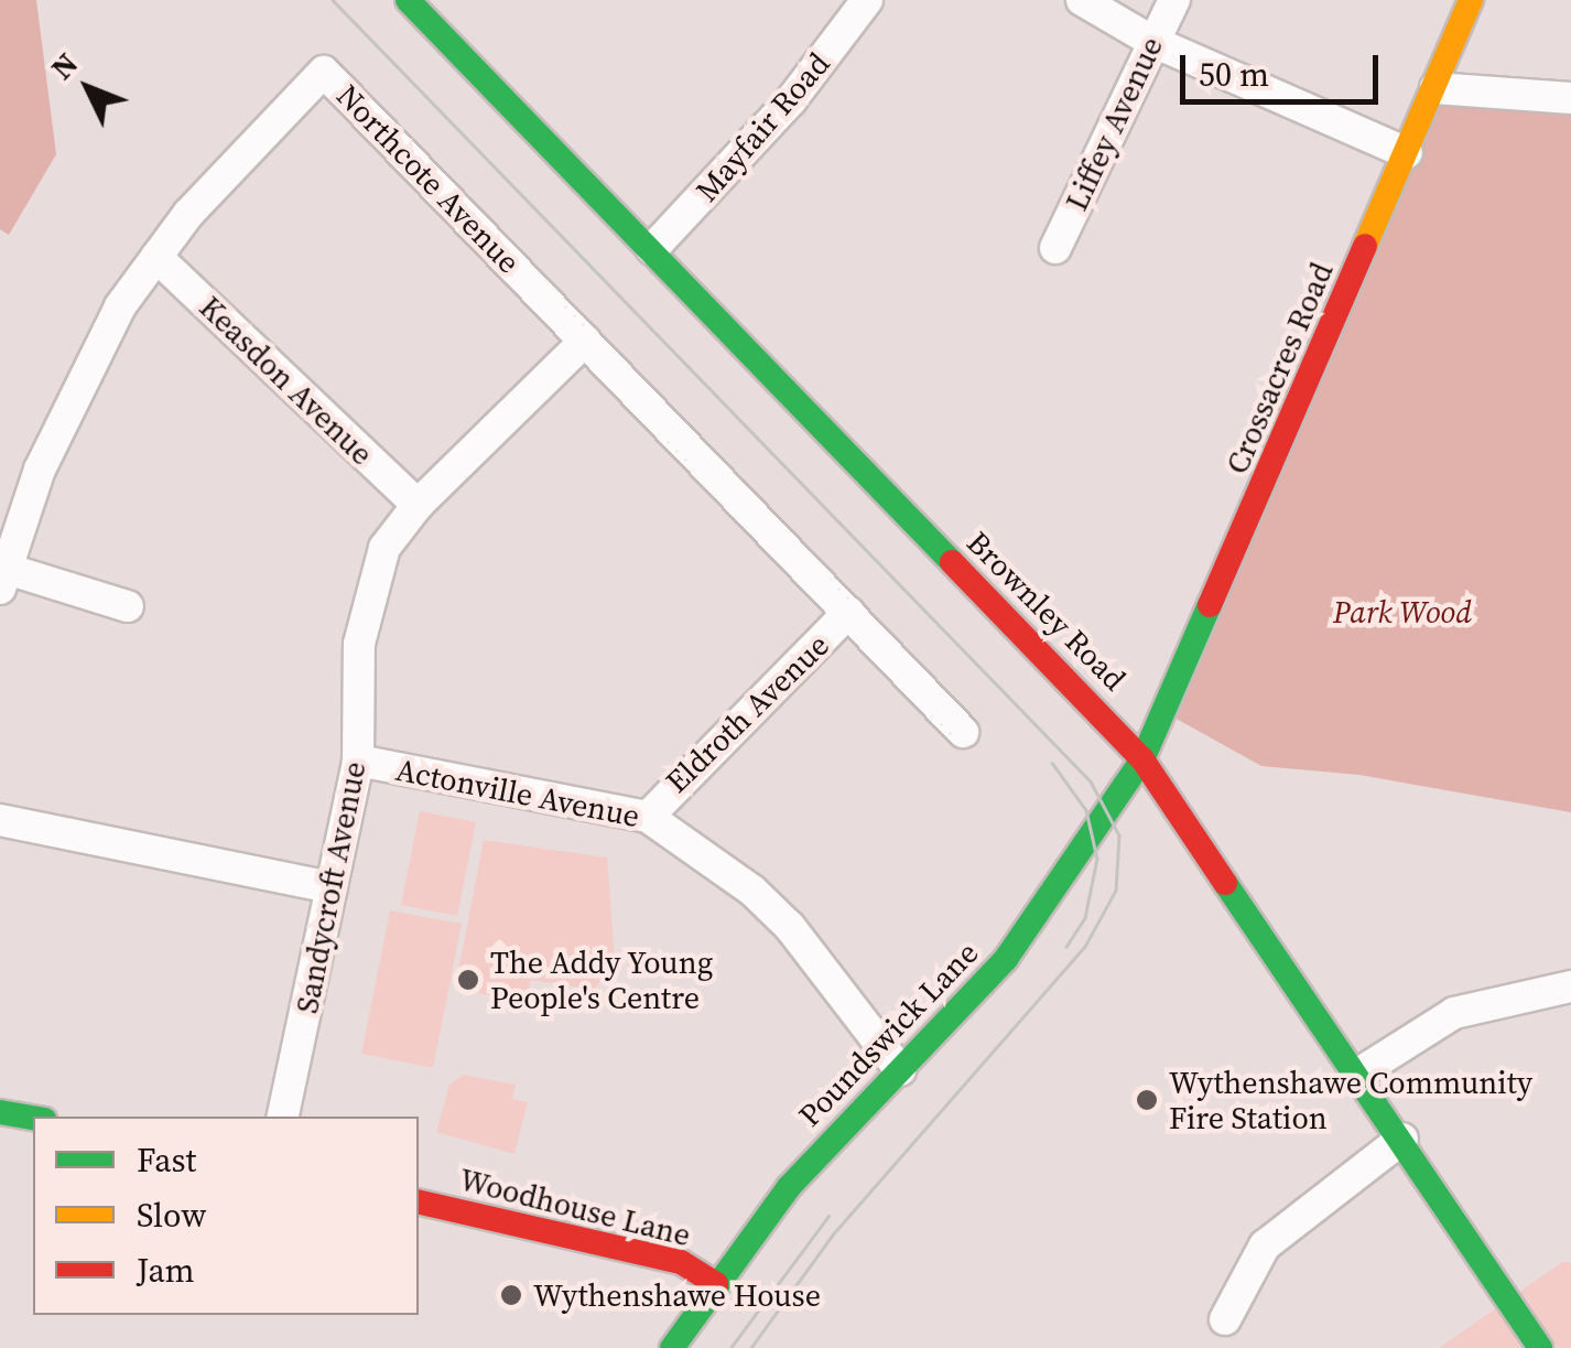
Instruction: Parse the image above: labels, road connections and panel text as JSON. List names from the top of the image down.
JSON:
{
  "streets": {
    "street": [
      "Liffey Avenue",
      "Mayfair Road",
      "Northcote Avenue",
      "Crossacres Road",
      "Keasdon Avenue",
      "Brownley Road",
      "Eldroth Avenue",
      "Actonville Avenue",
      "Sandycroft Avenue",
      "Poundswick Lane",
      "Woodhouse Lane"
    ]
  },
  "crossings": [
    ["Mayfair Road", "Brownley Road"],
    ["Northcote Avenue", "Keasdon Avenue"],
    ["Northcote Avenue", "Eldroth Avenue"],
    ["Northcote Avenue", "Sandycroft Avenue"],
    ["Crossacres Road", "Brownley Road"],
    ["Crossacres Road", "Poundswick Lane"],
    ["Keasdon Avenue", "Sandycroft Avenue"],
    ["Brownley Road", "Poundswick Lane"],
    ["Eldroth Avenue", "Actonville Avenue"],
    ["Actonville Avenue", "Sandycroft Avenue"],
    ["Actonville Avenue", "Poundswick Lane"],
    ["Poundswick Lane", "Woodhouse Lane"]
  ],
  "parks": ["Park Wood"],
  "places": ["The Addy Young People's Centre", "Wythenshawe Community Fire Station", "Wythenshawe House"],
  "legend": ["Fast", "Slow", "Jam"],
  "scale_bar": "50 m",
  "north": "top left"
}
